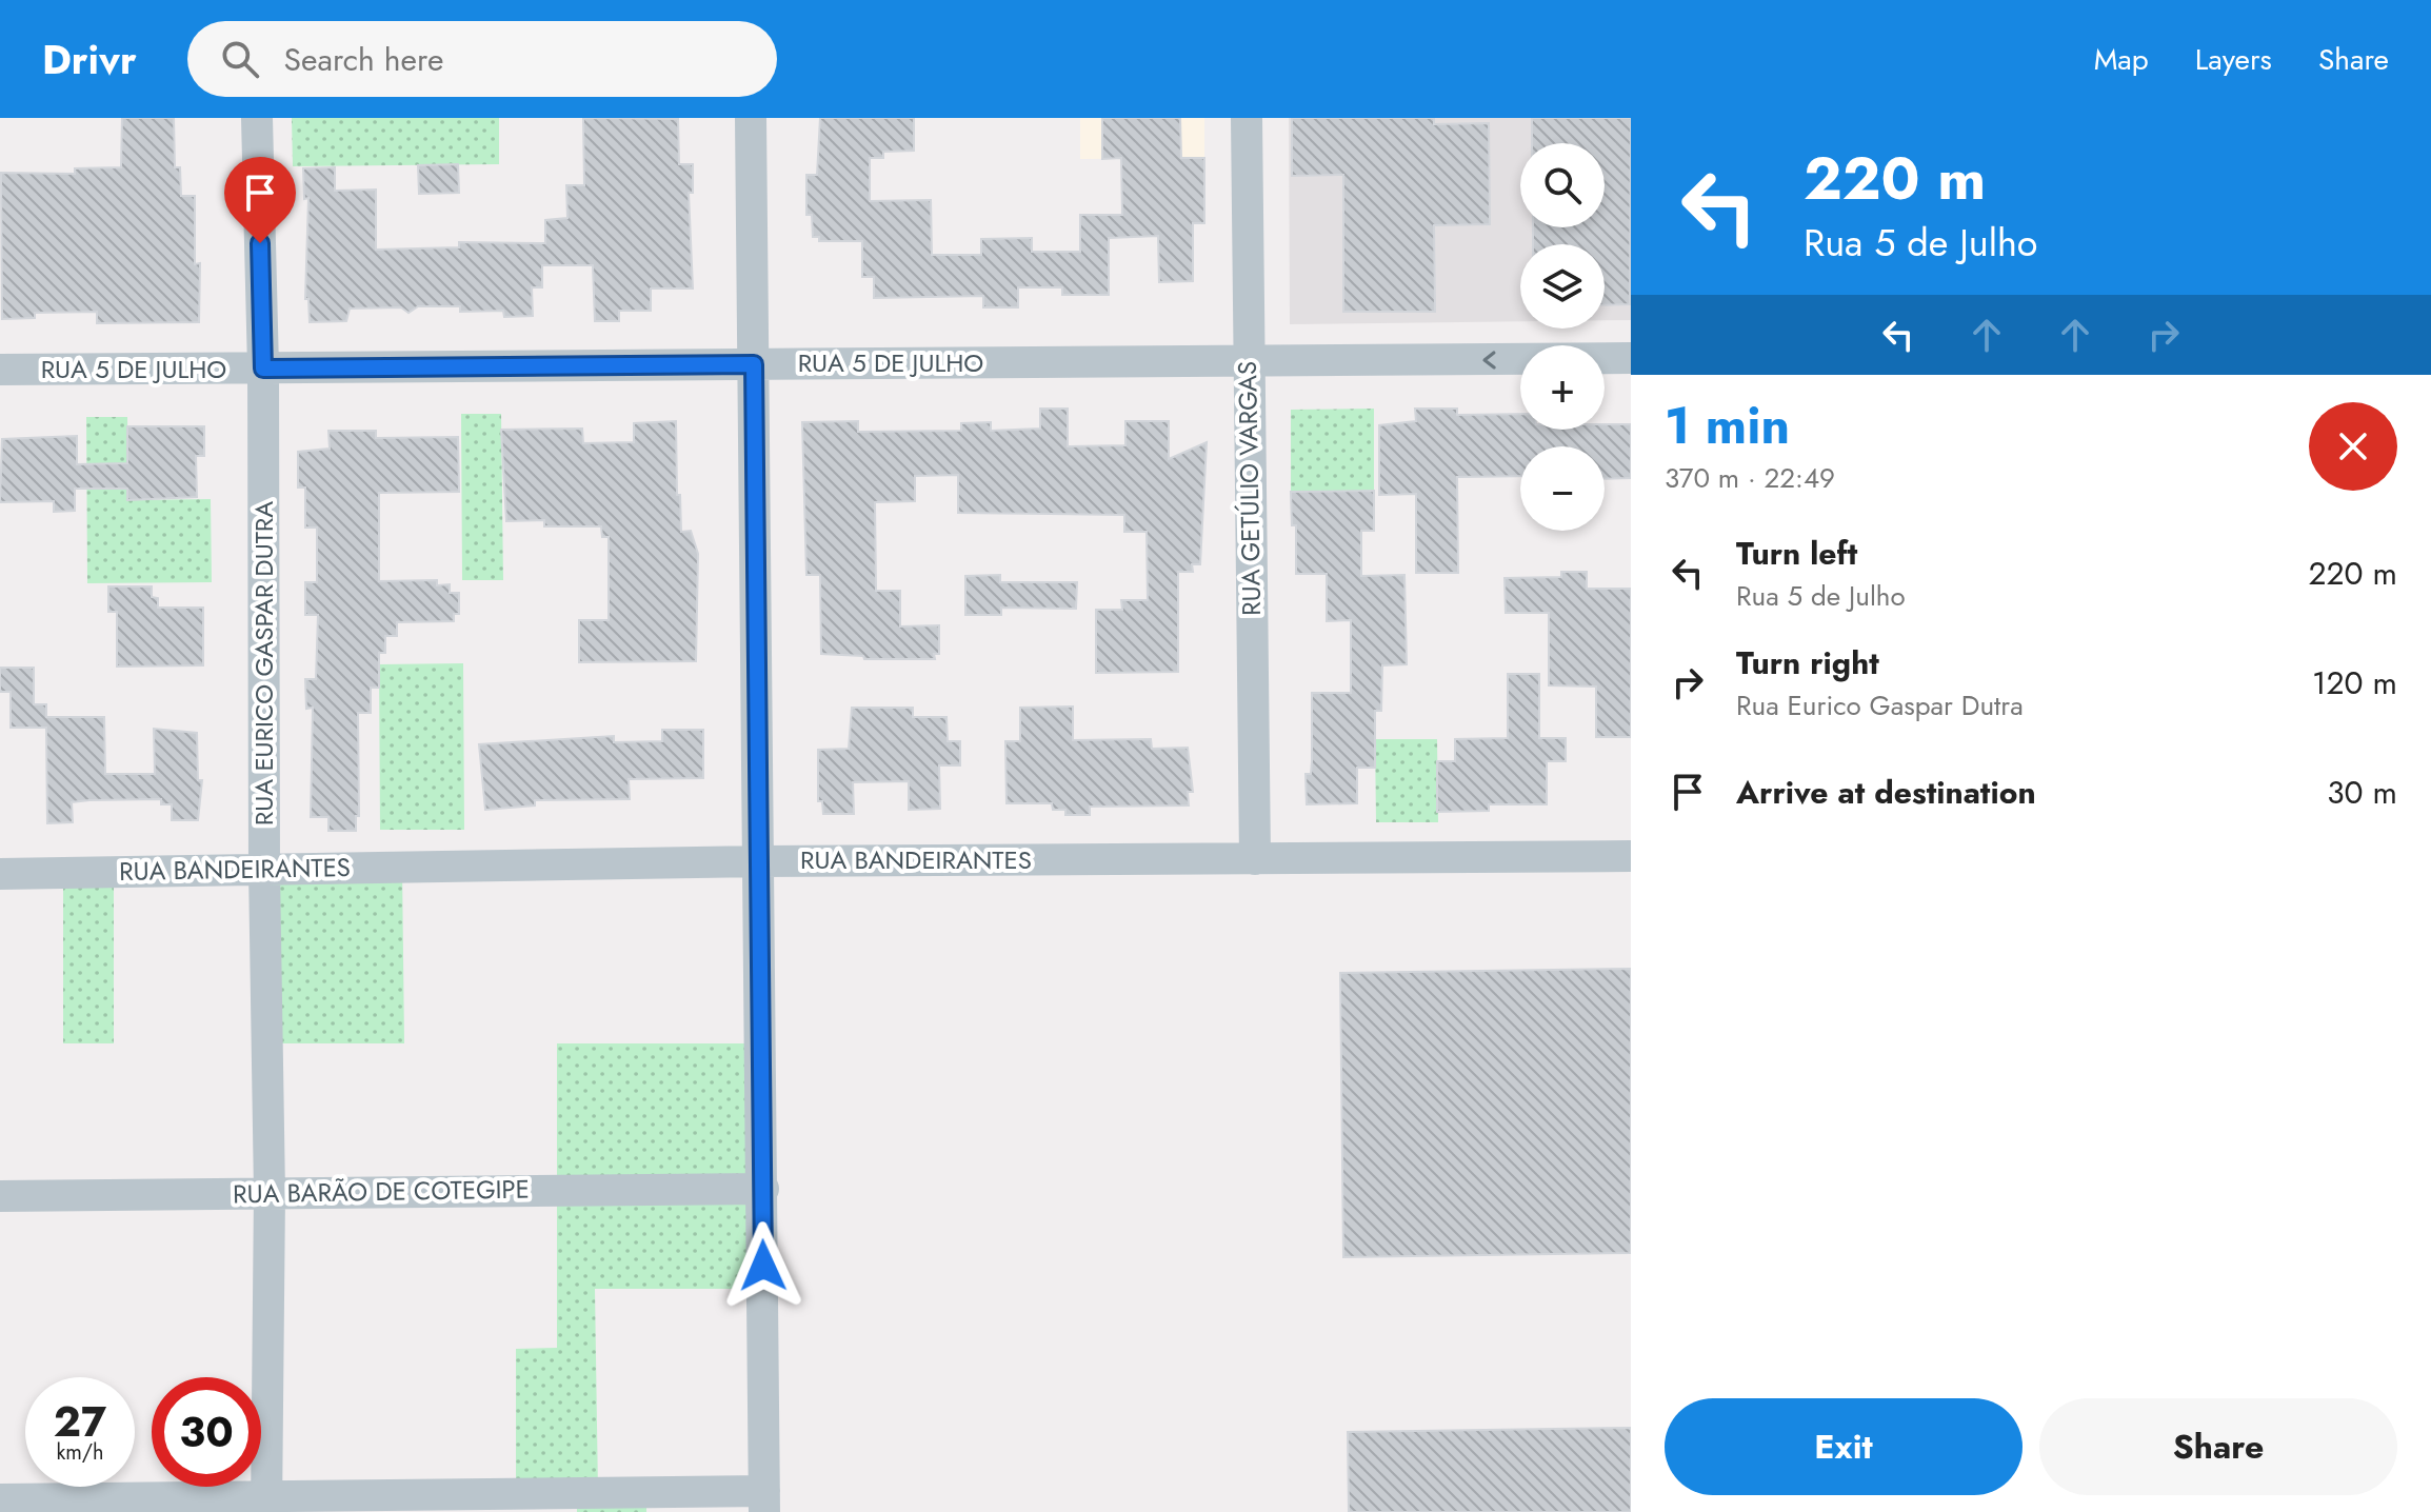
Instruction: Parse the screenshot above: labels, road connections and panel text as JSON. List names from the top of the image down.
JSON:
{
  "streets": {
    "street": [
      "RUA 5 DE JULHO",
      "RUA GETÚLIO VARGAS",
      "RUA EURICO GASPAR DUTRA",
      "RUA BANDEIRANTES",
      "RUA BARÃO DE COTEGIPE"
    ]
  },
  "crossings": [
    ["RUA 5 DE JULHO", "RUA GETÚLIO VARGAS"],
    ["RUA 5 DE JULHO", "RUA EURICO GASPAR DUTRA"],
    ["RUA GETÚLIO VARGAS", "RUA BANDEIRANTES"],
    ["RUA EURICO GASPAR DUTRA", "RUA BANDEIRANTES"],
    ["RUA EURICO GASPAR DUTRA", "RUA BARÃO DE COTEGIPE"]
  ],
  "page": {
    "header": "Drivr",
    "search": "Search here",
    "nav": ["Map", "Layers", "Share"],
    "turn": ["220 m", "Rua 5 de Julho"],
    "map_buttons": ["+", "−"],
    "heading": ["1 min", "370 m · 22:49"],
    "list": [
      {
        "name": "Turn left",
        "note": "Rua 5 de Julho",
        "value": "220 m"
      },
      {
        "name": "Turn right",
        "note": "Rua Eurico Gaspar Dutra",
        "value": "120 m"
      },
      {
        "name": "Arrive at destination",
        "value": "30 m"
      }
    ],
    "speed": "27 km/h",
    "limit": "30",
    "buttons": ["Exit", "Share"]
  }
}
